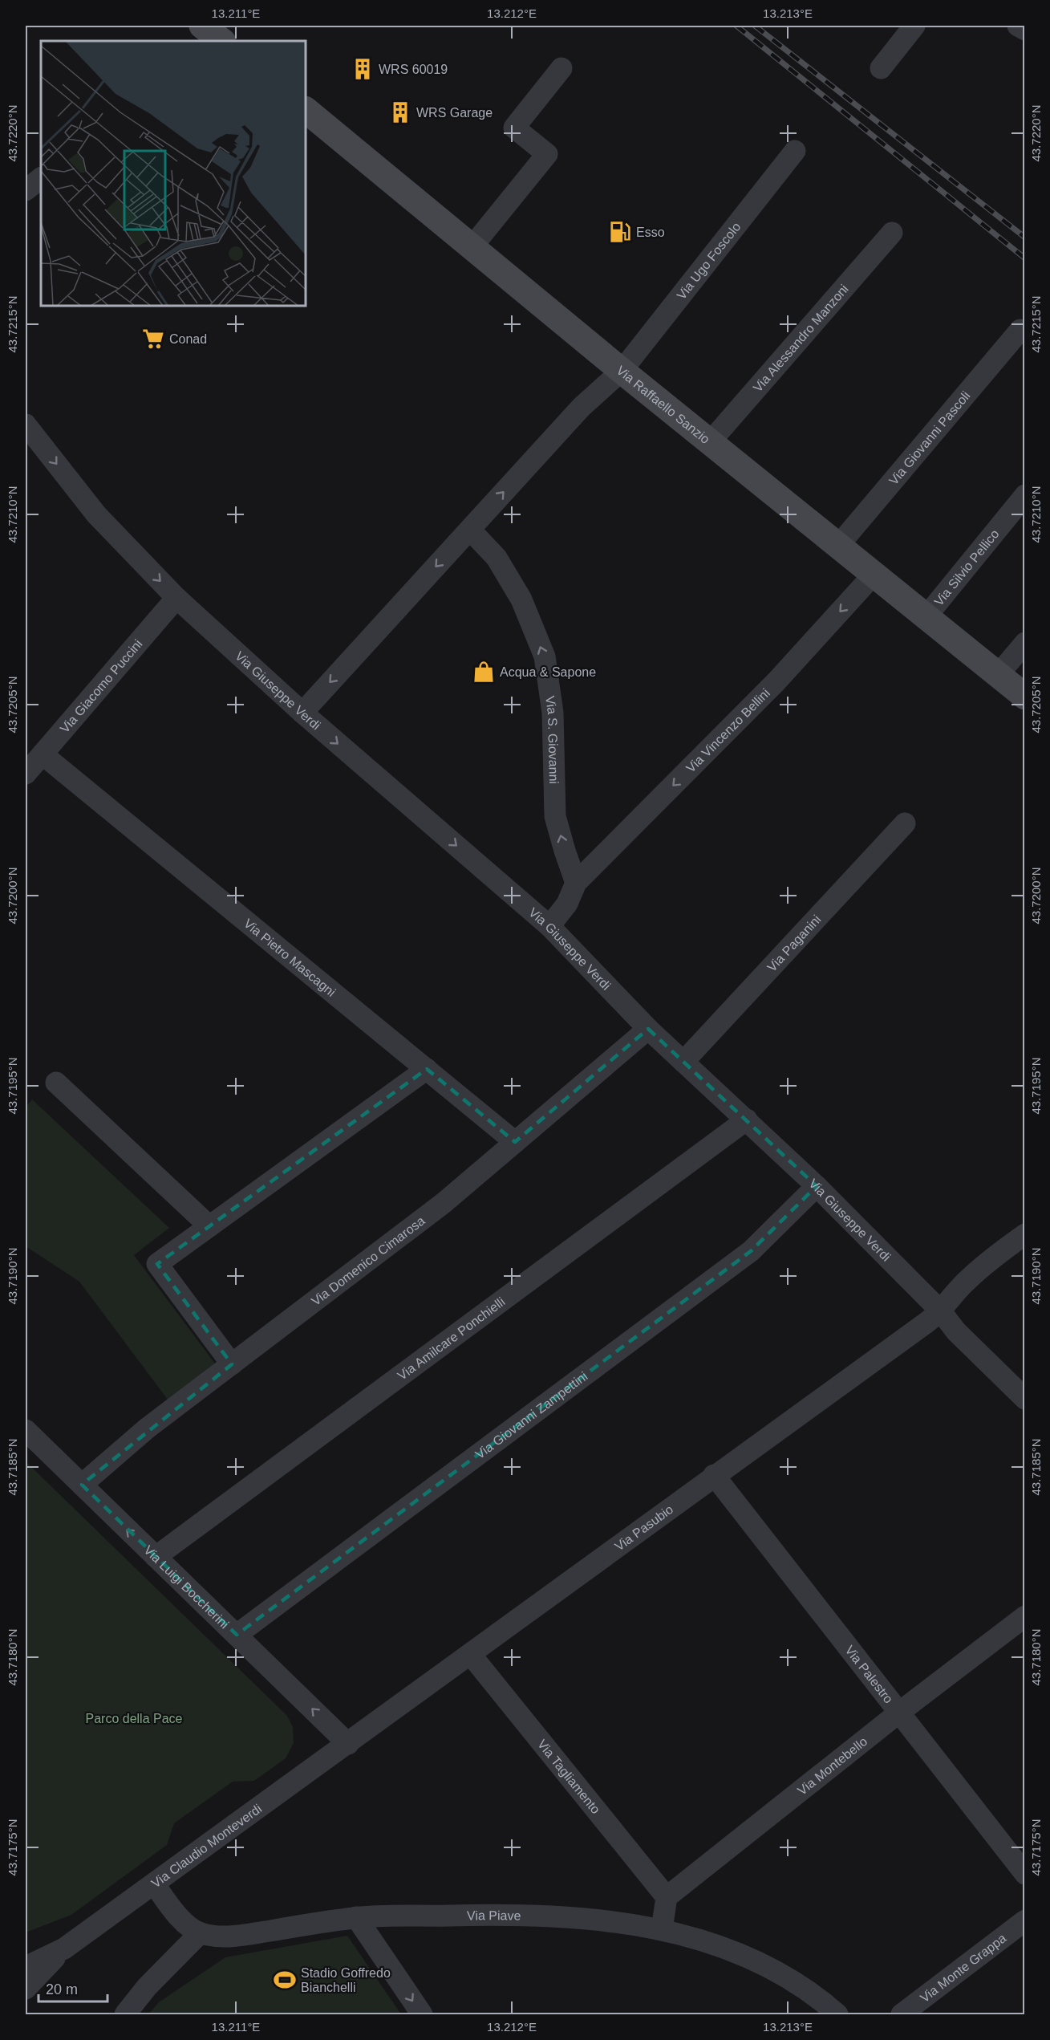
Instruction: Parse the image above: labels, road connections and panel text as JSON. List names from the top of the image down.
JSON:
{
  "streets": {
    "main road": ["Via Raffaello Sanzio"],
    "street": [
      "Via Ugo Foscolo",
      "Via Alessandro Manzoni",
      "Via Giovanni Pascoli",
      "Via Silvio Pellico",
      "Via Giacomo Puccini",
      "Via Giuseppe Verdi",
      "Via Vincenzo Bellini",
      "Via S. Giovanni",
      "Via Paganini",
      "Via Pietro Mascagni",
      "Via Domenico Cimarosa",
      "Via Amilcare Ponchielli",
      "Via Giovanni Zampettini",
      "Via Pasubio",
      "Via Luigi Boccherini",
      "Via Palestro",
      "Via Montebello",
      "Via Tagliamento",
      "Via Claudio Monteverdi",
      "Via Piave",
      "Via Monte Grappa"
    ]
  },
  "crossings": [
    ["Via Ugo Foscolo", "Via Raffaello Sanzio"],
    ["Via Alessandro Manzoni", "Via Raffaello Sanzio"],
    ["Via Raffaello Sanzio", "Via Giovanni Pascoli"],
    ["Via Raffaello Sanzio", "Via Silvio Pellico"],
    ["Via Raffaello Sanzio", "Via Vincenzo Bellini"],
    ["Via Giacomo Puccini", "Via Giuseppe Verdi"],
    ["Via Giacomo Puccini", "Via Pietro Mascagni"],
    ["Via Giuseppe Verdi", "Via Vincenzo Bellini"],
    ["Via Giuseppe Verdi", "Via Paganini"],
    ["Via Giuseppe Verdi", "Via Domenico Cimarosa"],
    ["Via Giuseppe Verdi", "Via Amilcare Ponchielli"],
    ["Via Giuseppe Verdi", "Via Giovanni Zampettini"],
    ["Via Giuseppe Verdi", "Via Pasubio"],
    ["Via Vincenzo Bellini", "Via S. Giovanni"],
    ["Via Pietro Mascagni", "Via Domenico Cimarosa"],
    ["Via Domenico Cimarosa", "Via Luigi Boccherini"],
    ["Via Amilcare Ponchielli", "Via Luigi Boccherini"],
    ["Via Giovanni Zampettini", "Via Luigi Boccherini"],
    ["Via Pasubio", "Via Luigi Boccherini"],
    ["Via Pasubio", "Via Palestro"],
    ["Via Pasubio", "Via Tagliamento"],
    ["Via Pasubio", "Via Claudio Monteverdi"],
    ["Via Luigi Boccherini", "Via Claudio Monteverdi"],
    ["Via Palestro", "Via Montebello"],
    ["Via Montebello", "Via Tagliamento"],
    ["Via Claudio Monteverdi", "Via Piave"]
  ],
  "one_way": [
    "Via Giuseppe Verdi",
    "Via Vincenzo Bellini",
    "Via S. Giovanni",
    "Via Luigi Boccherini"
  ],
  "parks": ["Parco della Pace"],
  "places": {
    "building": ["WRS 60019", "WRS Garage"],
    "fuel station": ["Esso"],
    "supermarket": ["Conad"],
    "shop": ["Acqua & Sapone"],
    "sports": ["Stadio Goffredo Bianchelli"]
  },
  "scale_bar": "20 m",
  "coordinates": [
    "13.211°E",
    "13.212°E",
    "13.213°E",
    "43.7220°N",
    "43.7215°N",
    "43.7210°N",
    "43.7205°N",
    "43.7200°N",
    "43.7195°N",
    "43.7190°N",
    "43.7185°N",
    "43.7180°N",
    "43.7175°N"
  ]
}
